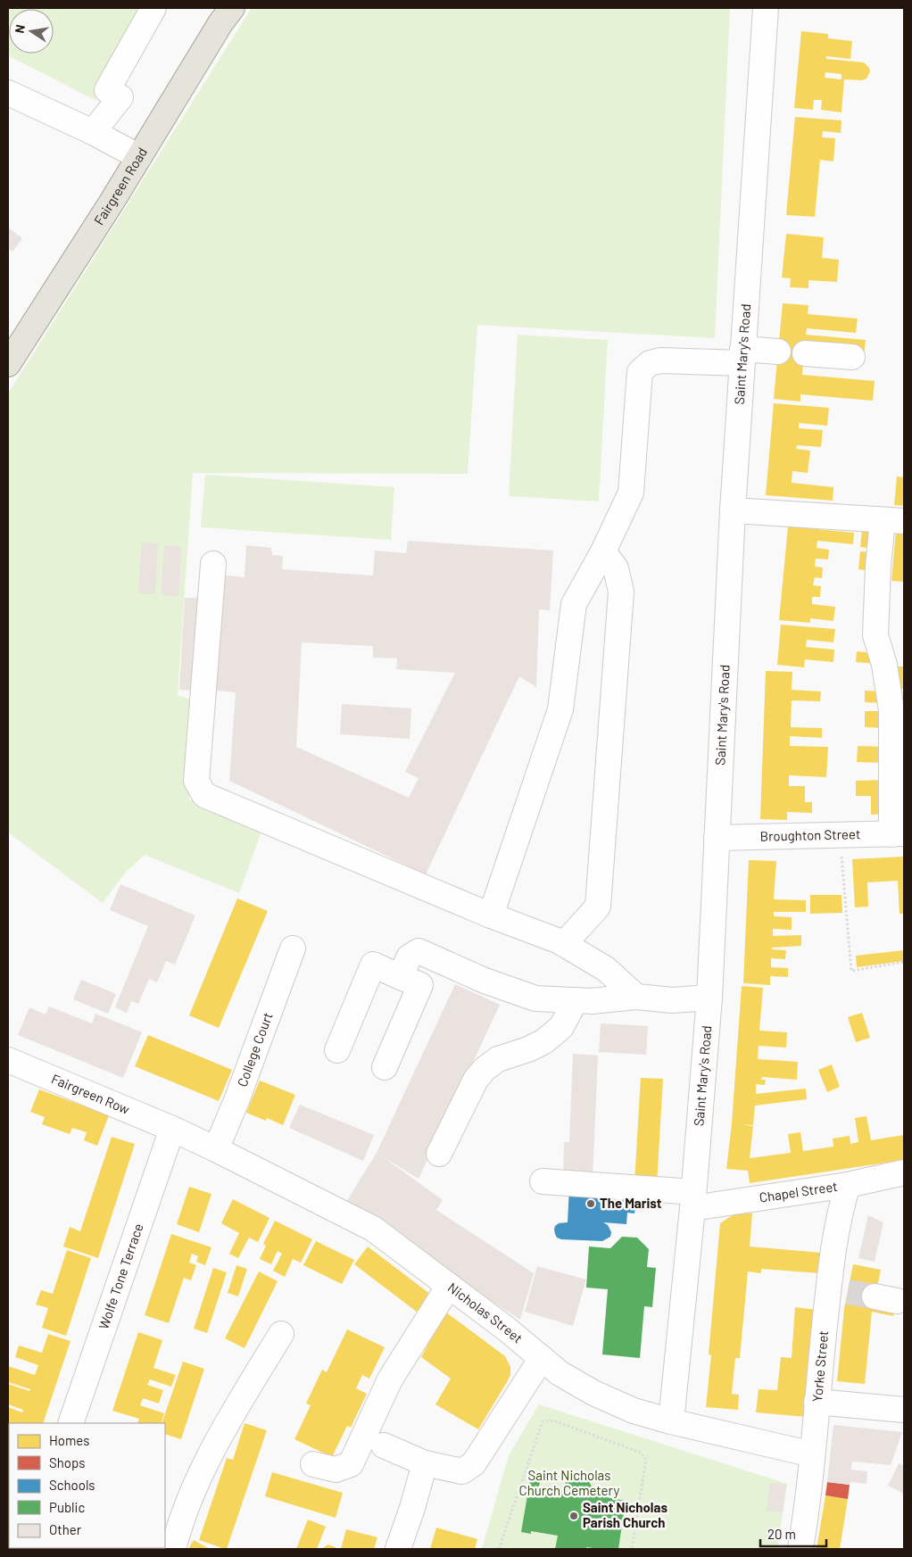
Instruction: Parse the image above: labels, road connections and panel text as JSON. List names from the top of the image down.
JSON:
{
  "streets": {
    "main road": ["Fairgreen Road"],
    "street": [
      "Saint Mary's Road",
      "Broughton Street",
      "College Court",
      "Fairgreen Row",
      "Chapel Street",
      "Wolfe Tone Terrace",
      "Nicholas Street",
      "Yorke Street"
    ]
  },
  "crossings": [
    ["Saint Mary's Road", "Broughton Street"],
    ["Saint Mary's Road", "Chapel Street"],
    ["Saint Mary's Road", "Nicholas Street"],
    ["College Court", "Nicholas Street"],
    ["Fairgreen Row", "Wolfe Tone Terrace"],
    ["Fairgreen Row", "Nicholas Street"],
    ["Chapel Street", "Yorke Street"],
    ["Wolfe Tone Terrace", "Nicholas Street"],
    ["Nicholas Street", "Yorke Street"]
  ],
  "parks": ["Saint Nicholas Church Cemetery"],
  "places": ["The Marist", "Saint Nicholas Parish Church"],
  "legend": [
    "Homes",
    "Shops",
    "Schools",
    "Public",
    "Other"
  ],
  "scale_bar": "20 m",
  "north": "left"
}
